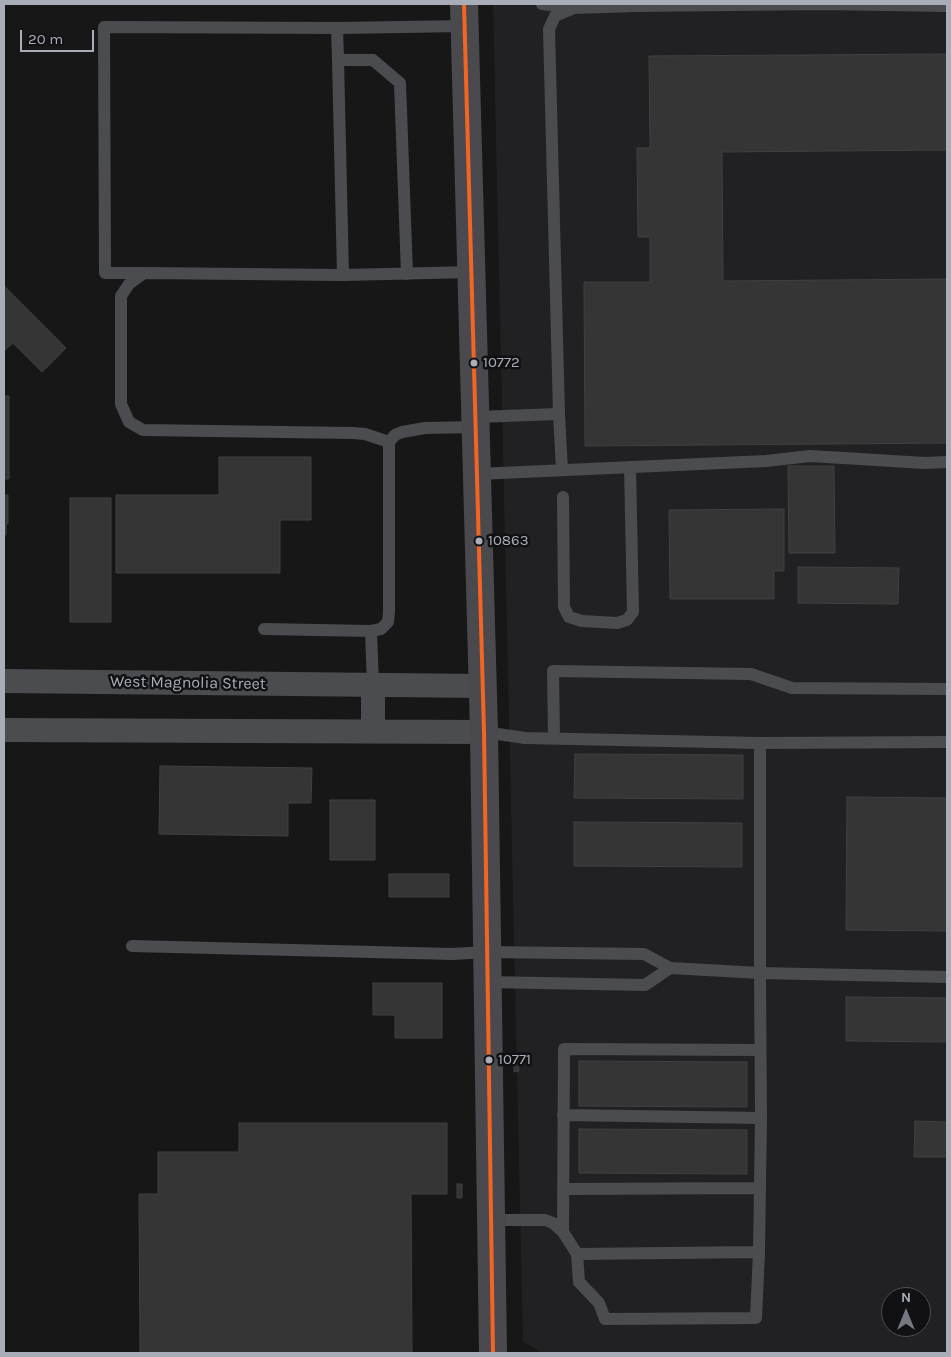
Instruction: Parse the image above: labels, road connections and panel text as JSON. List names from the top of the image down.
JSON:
{
  "streets": {
    "street": ["West Magnolia Street"]
  },
  "places": ["10772", "10863", "10771"],
  "scale_bar": "20 m",
  "north": "top"
}
